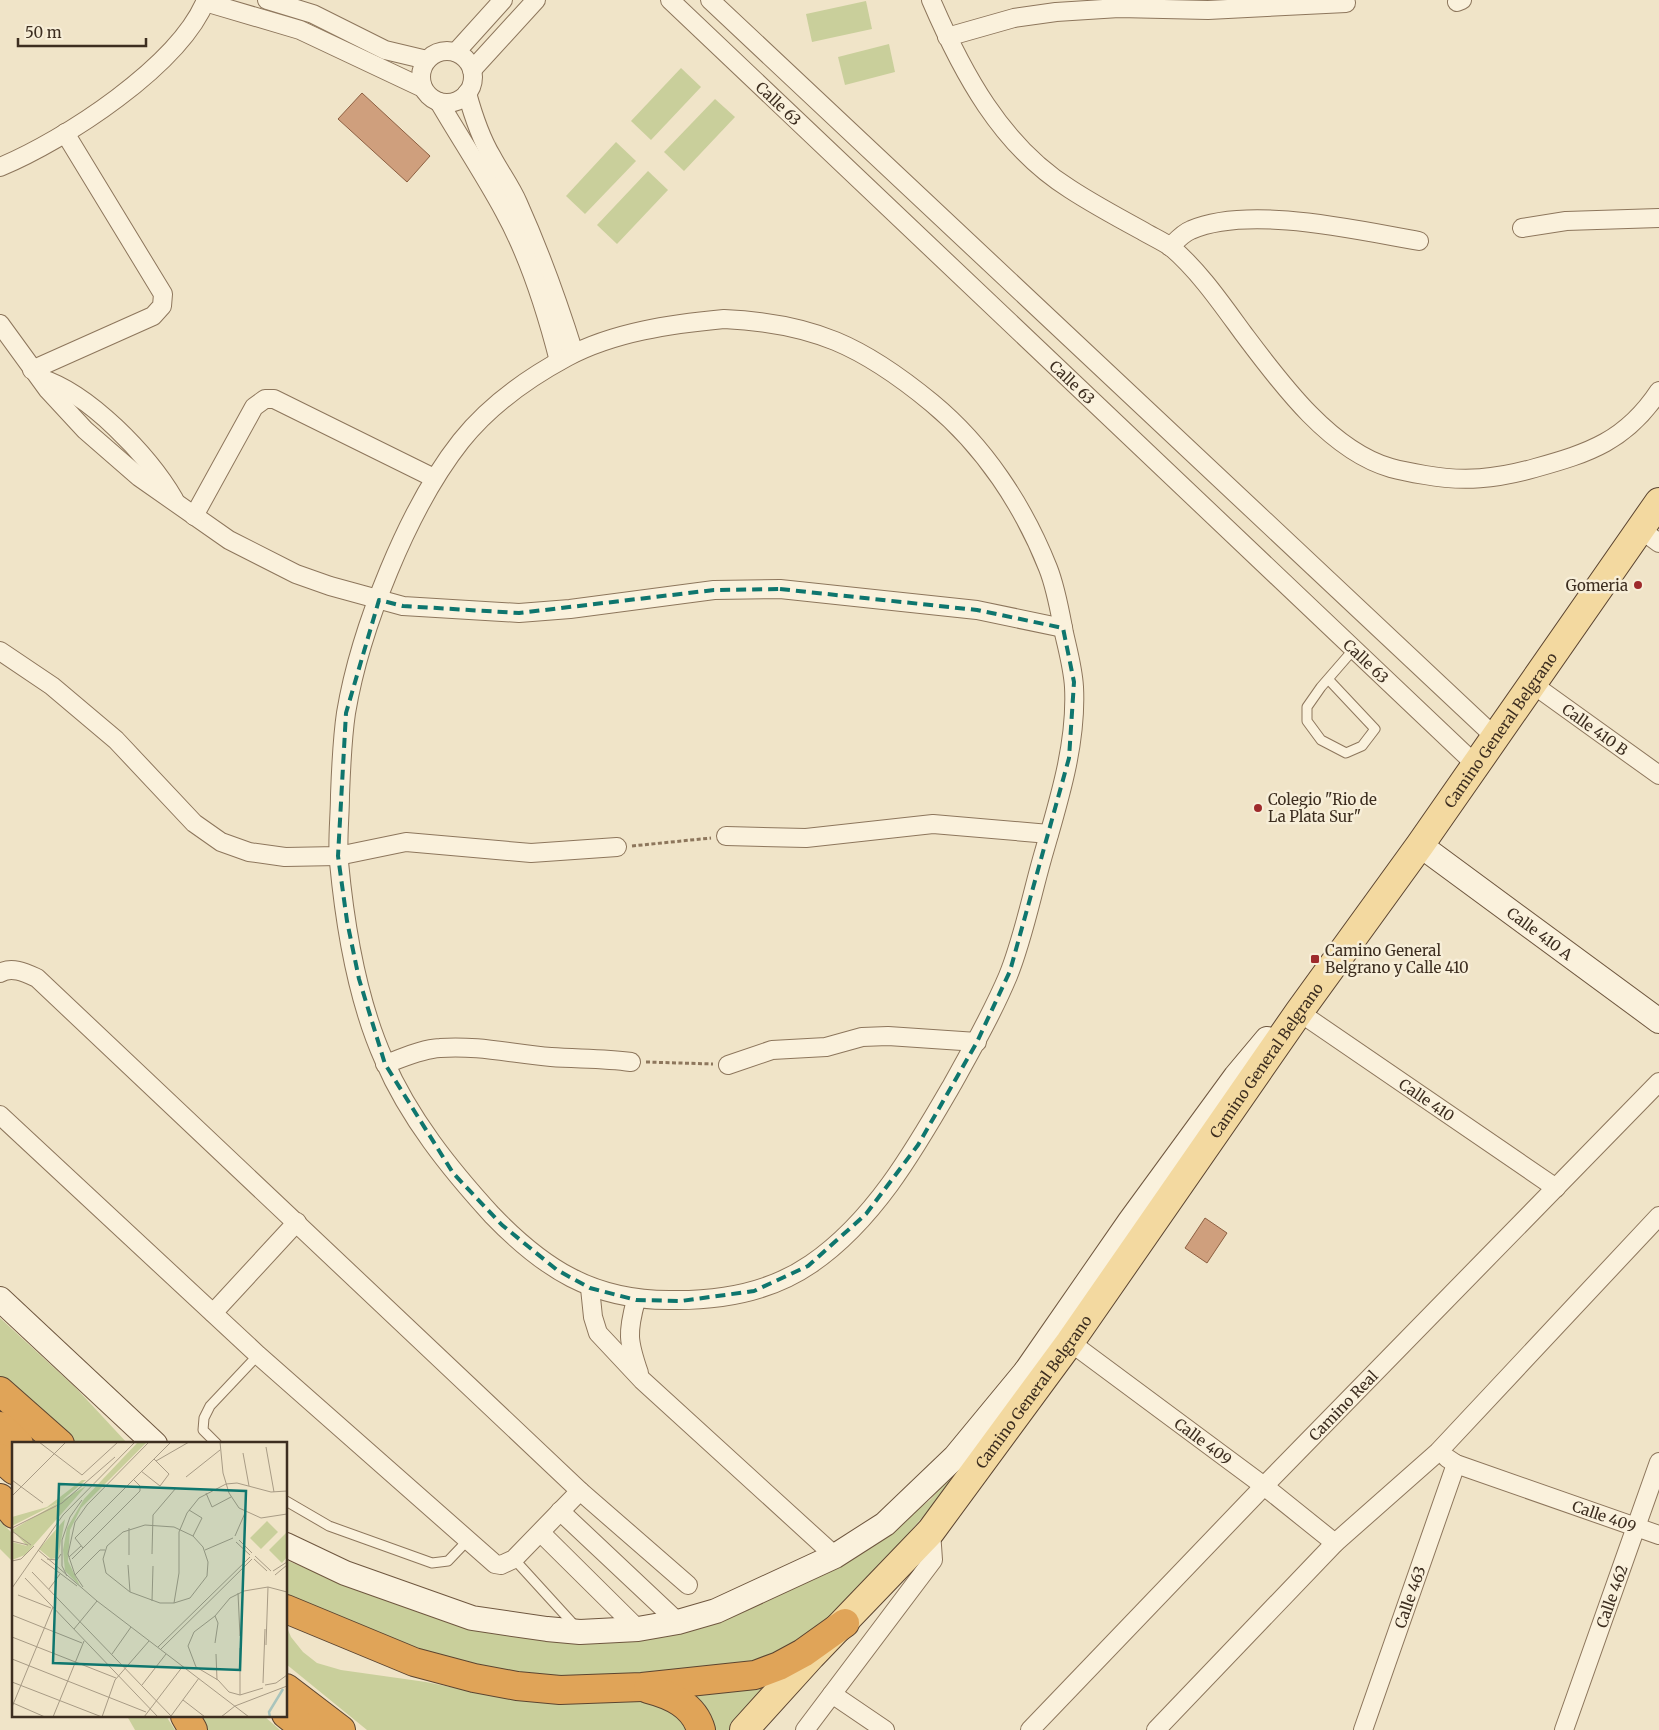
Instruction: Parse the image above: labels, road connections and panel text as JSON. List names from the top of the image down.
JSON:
{
  "streets": {
    "main road": ["Camino General Belgrano"],
    "street": [
      "Calle 63",
      "Calle 410 B",
      "Calle 410 A",
      "Calle 410",
      "Camino Real",
      "Calle 409",
      "Calle 462",
      "Calle 463"
    ]
  },
  "crossings": [
    ["Calle 63", "Camino General Belgrano"],
    ["Calle 410 B", "Camino General Belgrano"],
    ["Camino General Belgrano", "Calle 410 A"],
    ["Camino General Belgrano", "Calle 410"],
    ["Camino General Belgrano", "Calle 409"],
    ["Calle 410", "Camino Real"],
    ["Camino Real", "Calle 409"],
    ["Calle 409", "Calle 462"],
    ["Calle 409", "Calle 463"]
  ],
  "places": {
    "other": ["Gomeria", "Colegio \"Rio de La Plata Sur\""],
    "transit": ["Camino General Belgrano y Calle 410"]
  },
  "scale_bar": "50 m"
}
